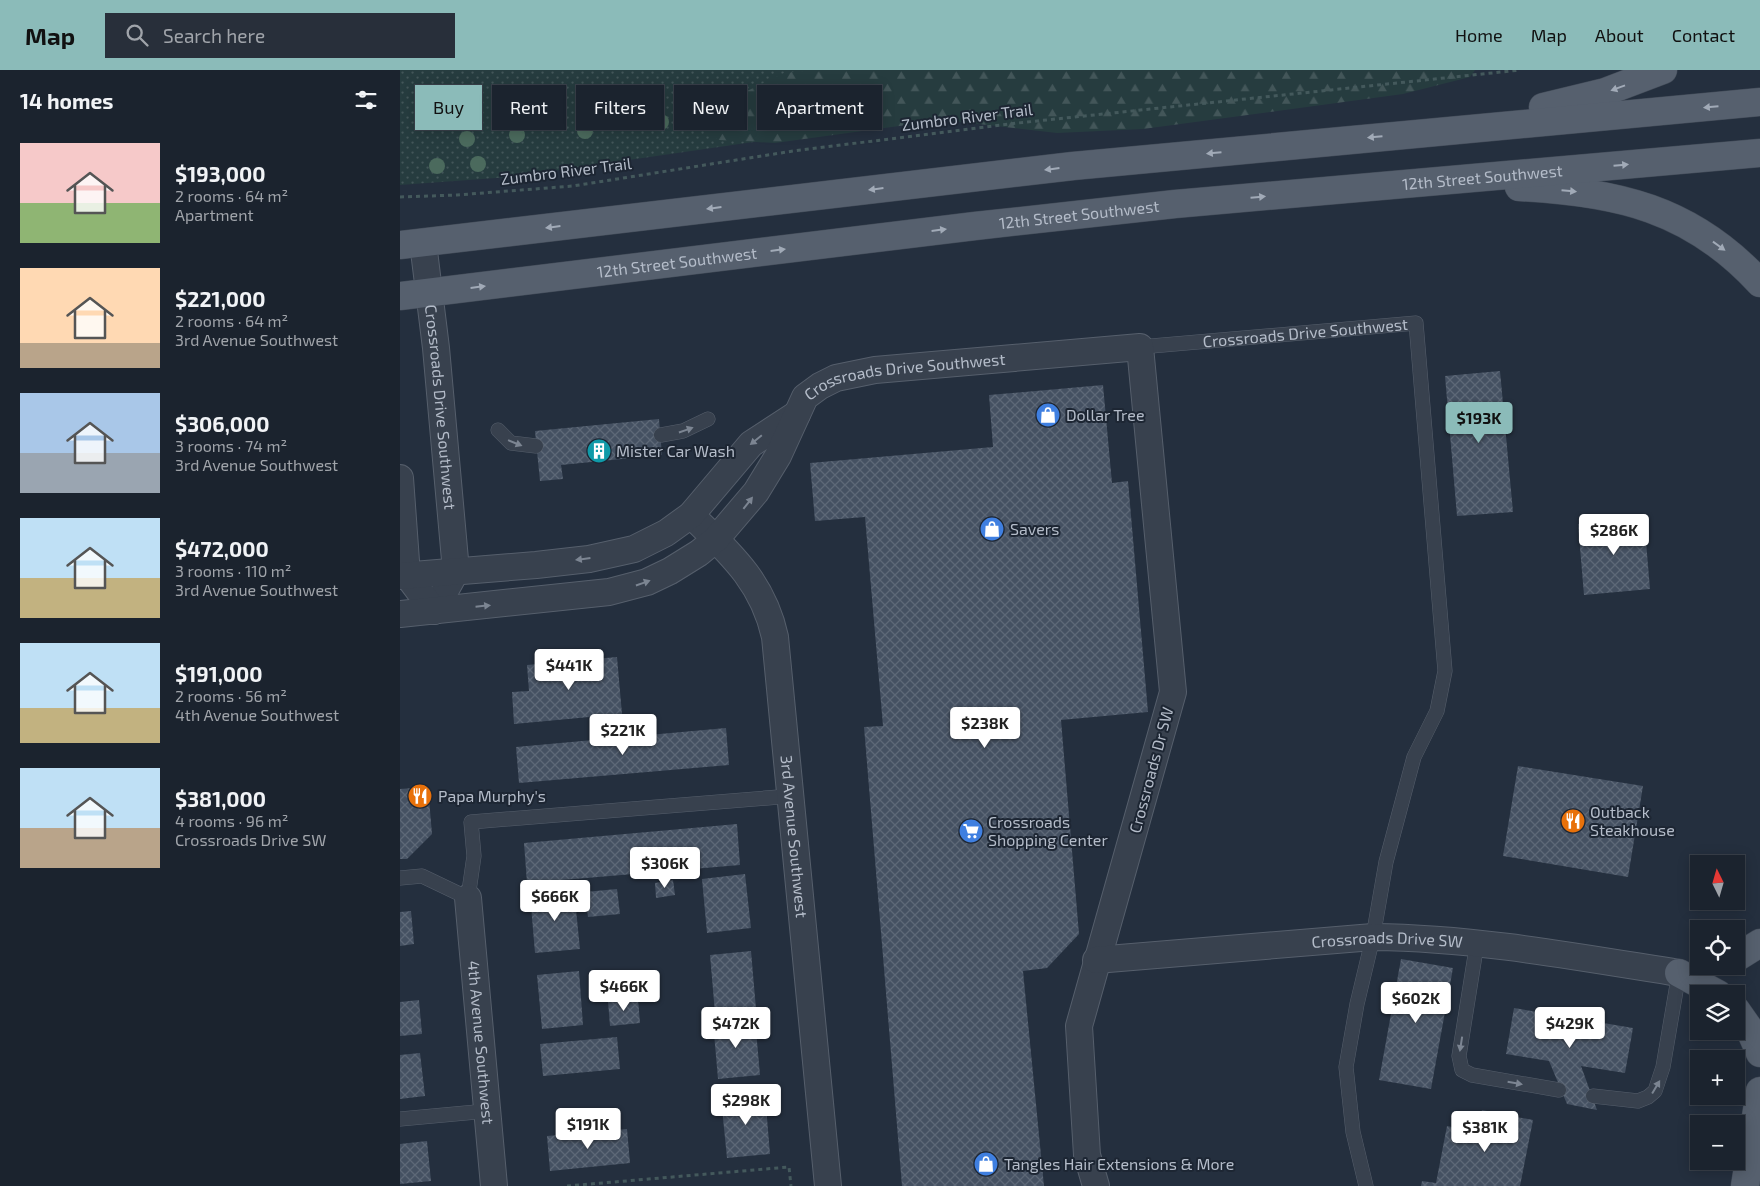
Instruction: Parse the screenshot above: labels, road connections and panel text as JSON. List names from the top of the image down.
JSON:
{
  "streets": {
    "main road": ["12th Street Southwest"],
    "street": [
      "Crossroads Drive Southwest",
      "Crossroads Dr SW",
      "3rd Avenue Southwest",
      "Crossroads Drive SW",
      "4th Avenue Southwest"
    ],
    "path": ["Zumbro River Trail"]
  },
  "crossings": [
    ["12th Street Southwest", "Crossroads Drive Southwest"],
    ["Crossroads Drive Southwest", "Crossroads Dr SW"],
    ["Crossroads Drive Southwest", "3rd Avenue Southwest"],
    ["Crossroads Drive Southwest", "Crossroads Drive SW"],
    ["Crossroads Dr SW", "Crossroads Drive SW"]
  ],
  "places": {
    "shop": ["Dollar Tree", "Savers", "Tangles Hair Extensions & More"],
    "building": ["Mister Car Wash"],
    "restaurant": ["Papa Murphy's", "Outback Steakhouse"],
    "supermarket": ["Crossroads Shopping Center"]
  },
  "north": "top",
  "page": {
    "header": "Map",
    "search": "Search here",
    "nav": [
      "Home",
      "Map",
      "About",
      "Contact"
    ],
    "heading": "14 homes",
    "chip": [
      "Buy",
      "Rent",
      "Filters",
      "New",
      "Apartment"
    ],
    "list": [
      {
        "name": "$193,000",
        "note": "2 rooms · 64 m² · Apartment"
      },
      {
        "name": "$221,000",
        "note": "2 rooms · 64 m² · 3rd Avenue Southwest"
      },
      {
        "name": "$306,000",
        "note": "3 rooms · 74 m² · 3rd Avenue Southwest"
      },
      {
        "name": "$472,000",
        "note": "3 rooms · 110 m² · 3rd Avenue Southwest"
      },
      {
        "name": "$191,000",
        "note": "2 rooms · 56 m² · 4th Avenue Southwest"
      },
      {
        "name": "$381,000",
        "note": "4 rooms · 96 m² · Crossroads Drive SW"
      }
    ],
    "price": [
      "$193K",
      "$286K",
      "$441K",
      "$238K",
      "$221K",
      "$306K",
      "$666K",
      "$466K",
      "$602K",
      "$472K",
      "$429K",
      "$298K",
      "$191K",
      "$381K"
    ],
    "map_buttons": ["+", "−"]
  }
}
